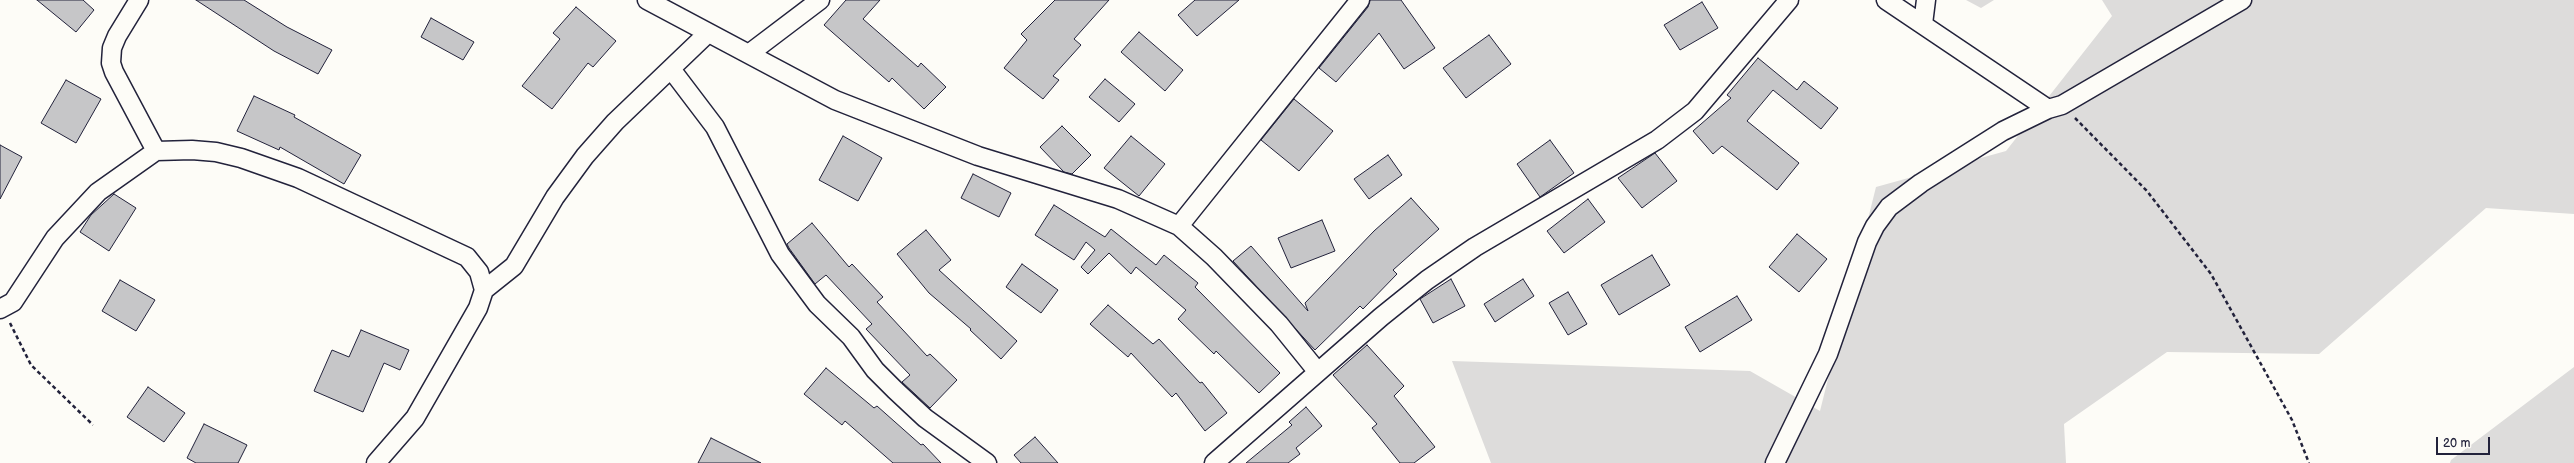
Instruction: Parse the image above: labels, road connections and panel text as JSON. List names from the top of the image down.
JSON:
{
  "scale_bar": "20 m"
}
